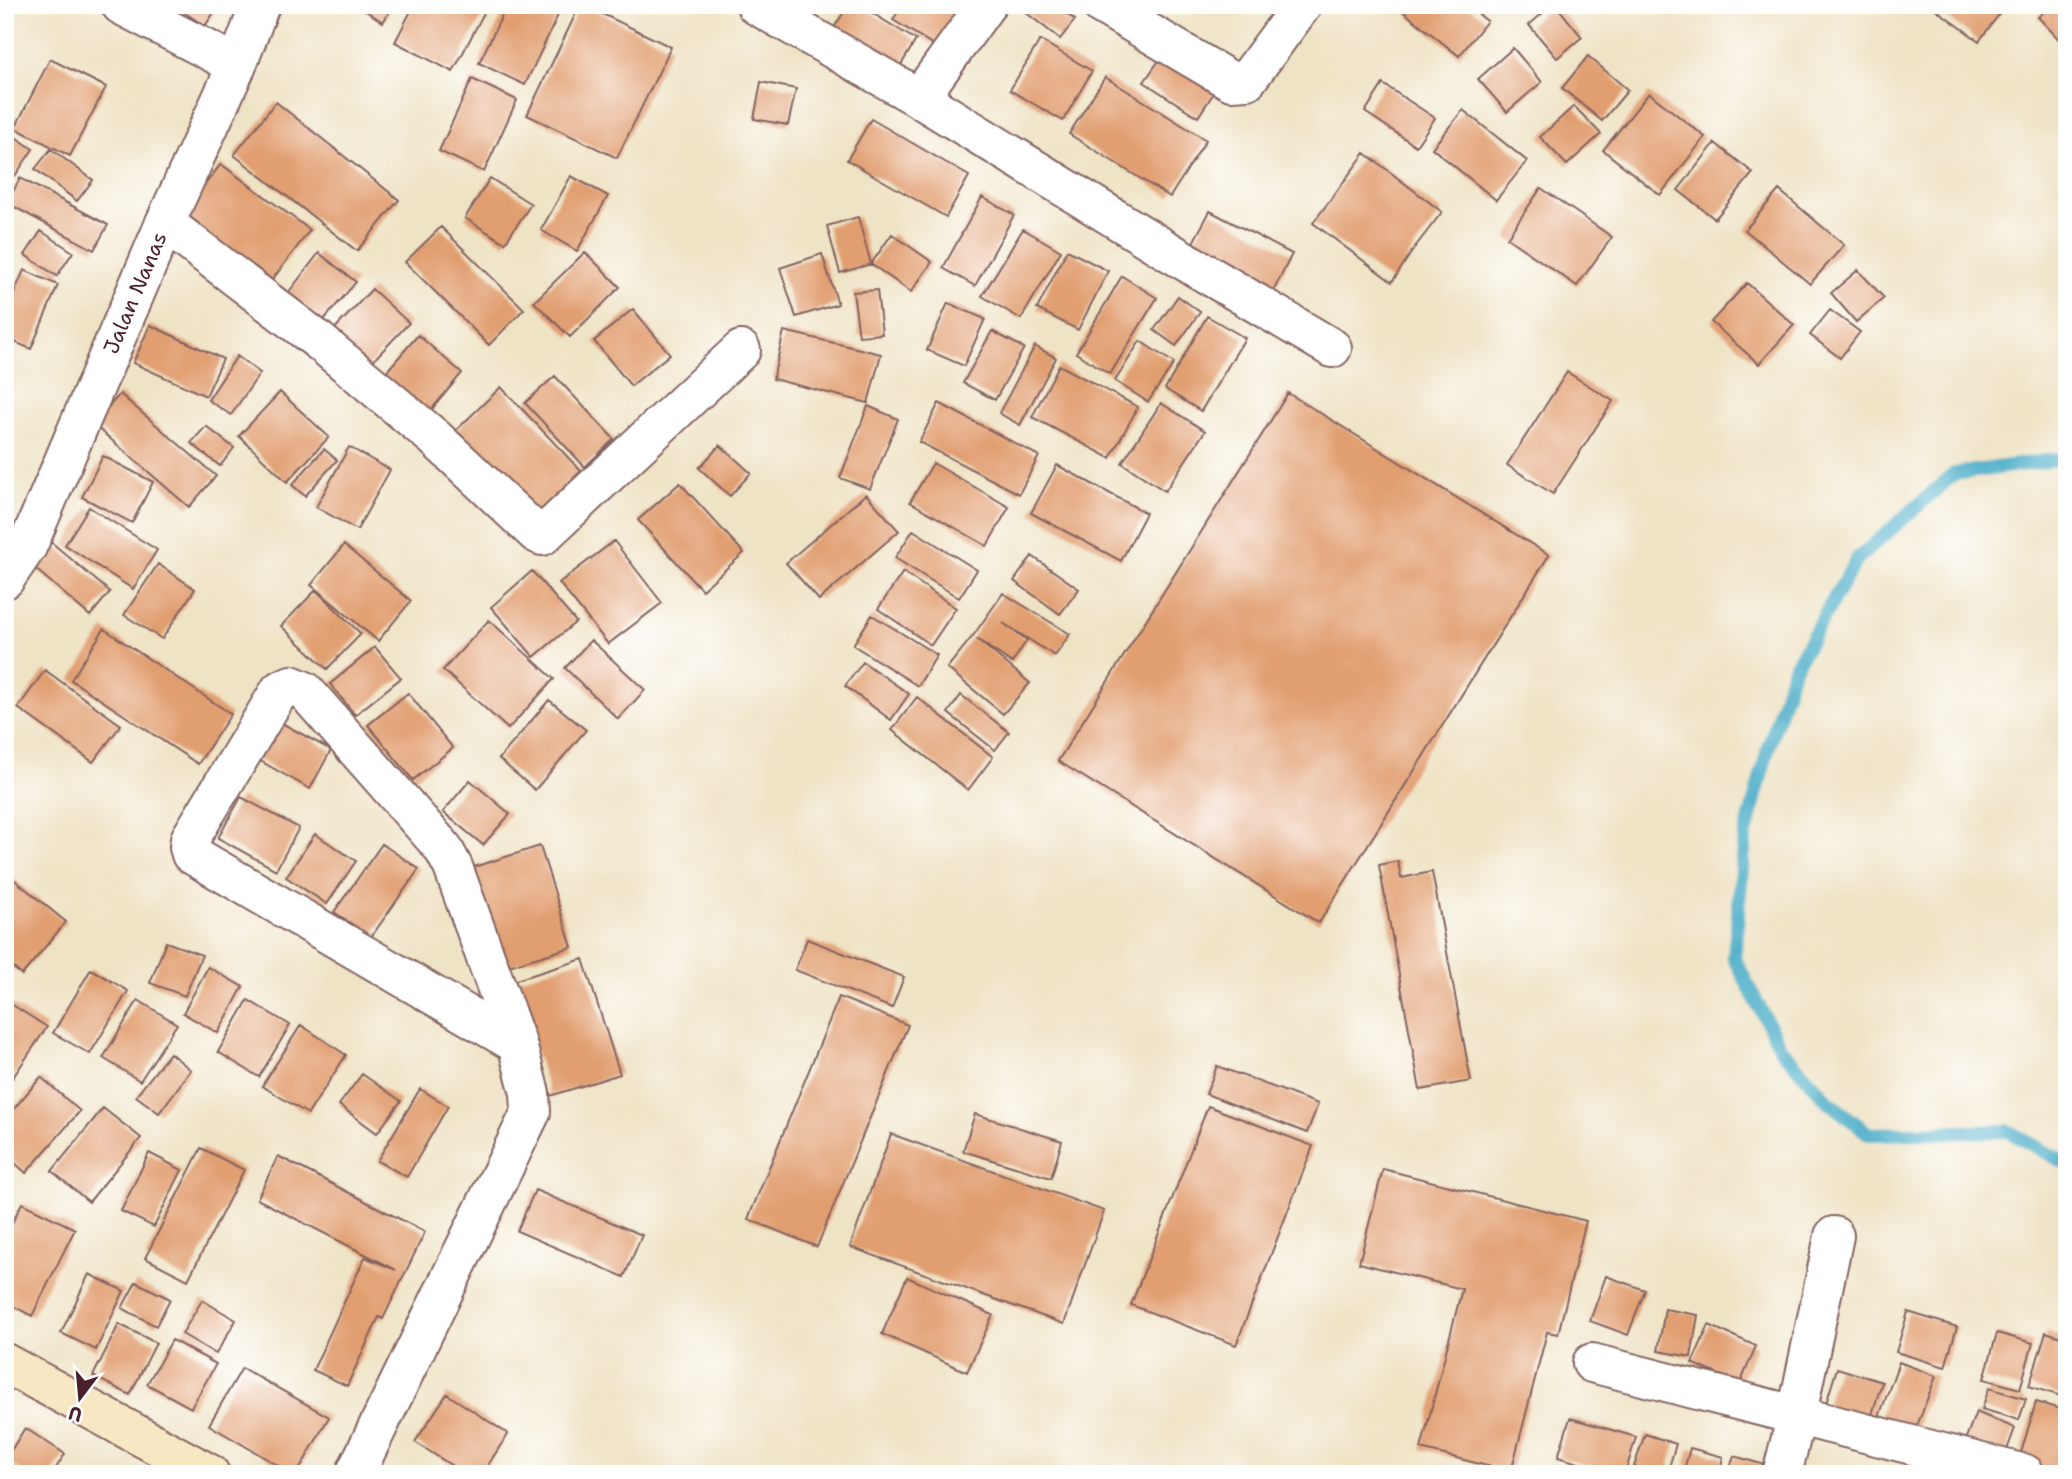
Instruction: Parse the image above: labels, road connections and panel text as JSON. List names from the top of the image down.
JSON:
{
  "streets": {
    "street": ["Jalan Nanas"]
  },
  "north": "bottom"
}
